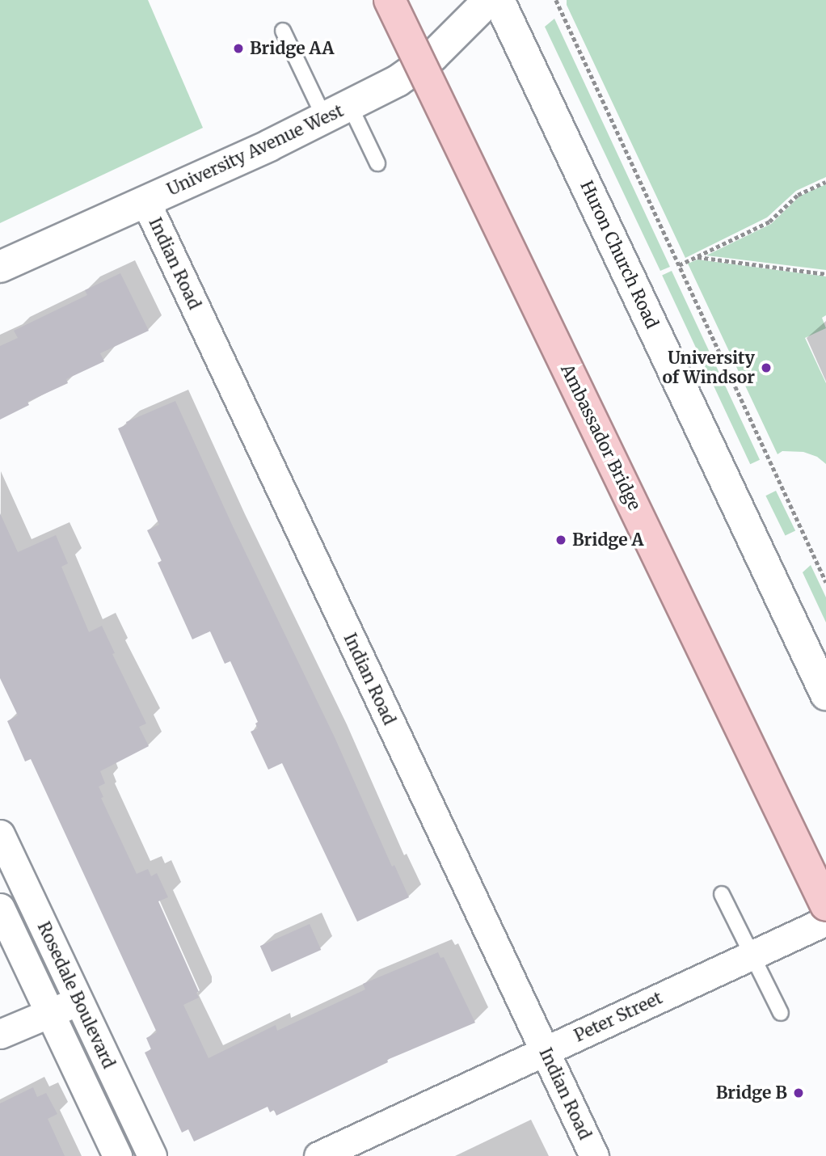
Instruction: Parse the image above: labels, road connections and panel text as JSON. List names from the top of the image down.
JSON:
{
  "streets": {
    "highway": ["Ambassador Bridge"],
    "street": [
      "University Avenue West",
      "Huron Church Road",
      "Indian Road",
      "Rosedale Boulevard",
      "Peter Street"
    ]
  },
  "crossings": [
    ["University Avenue West", "Indian Road"],
    ["Indian Road", "Peter Street"]
  ],
  "places": [
    "Bridge AA",
    "University of Windsor",
    "Bridge A",
    "Bridge B"
  ]
}
